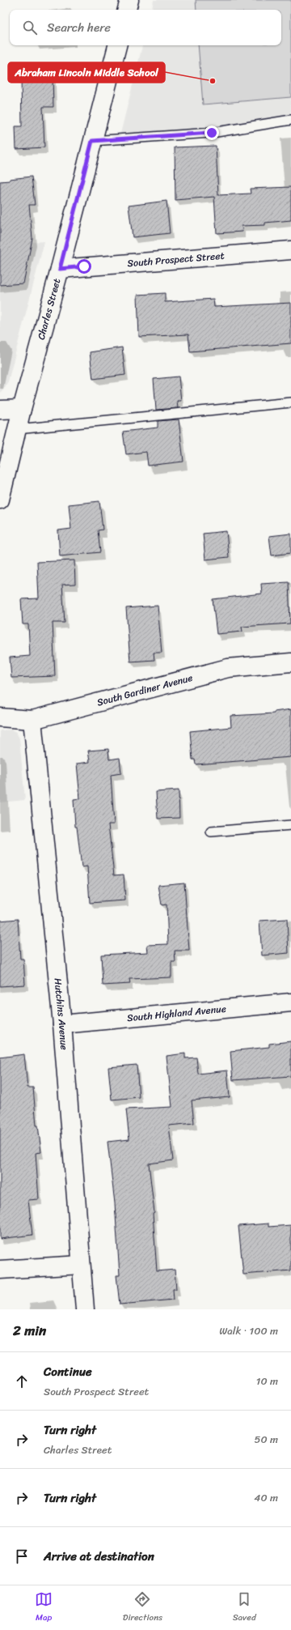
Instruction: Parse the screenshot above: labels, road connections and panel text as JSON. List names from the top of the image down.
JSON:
{
  "streets": {
    "street": [
      "South Prospect Street",
      "Charles Street",
      "South Gardiner Avenue",
      "South Highland Avenue",
      "Hutchins Avenue"
    ]
  },
  "crossings": [
    ["South Prospect Street", "Charles Street"],
    ["South Gardiner Avenue", "Hutchins Avenue"],
    ["South Highland Avenue", "Hutchins Avenue"]
  ],
  "places": ["Abraham Lincoln Middle School"],
  "page": {
    "search": "Search here",
    "heading": ["2 min", "Walk · 100 m"],
    "list": [
      ["Continue", "South Prospect Street", "10 m"],
      ["Turn right", "Charles Street", "50 m"],
      ["Turn right", "40 m"],
      "Arrive at destination"
    ],
    "nav": ["Map", "Directions", "Saved"]
  }
}
